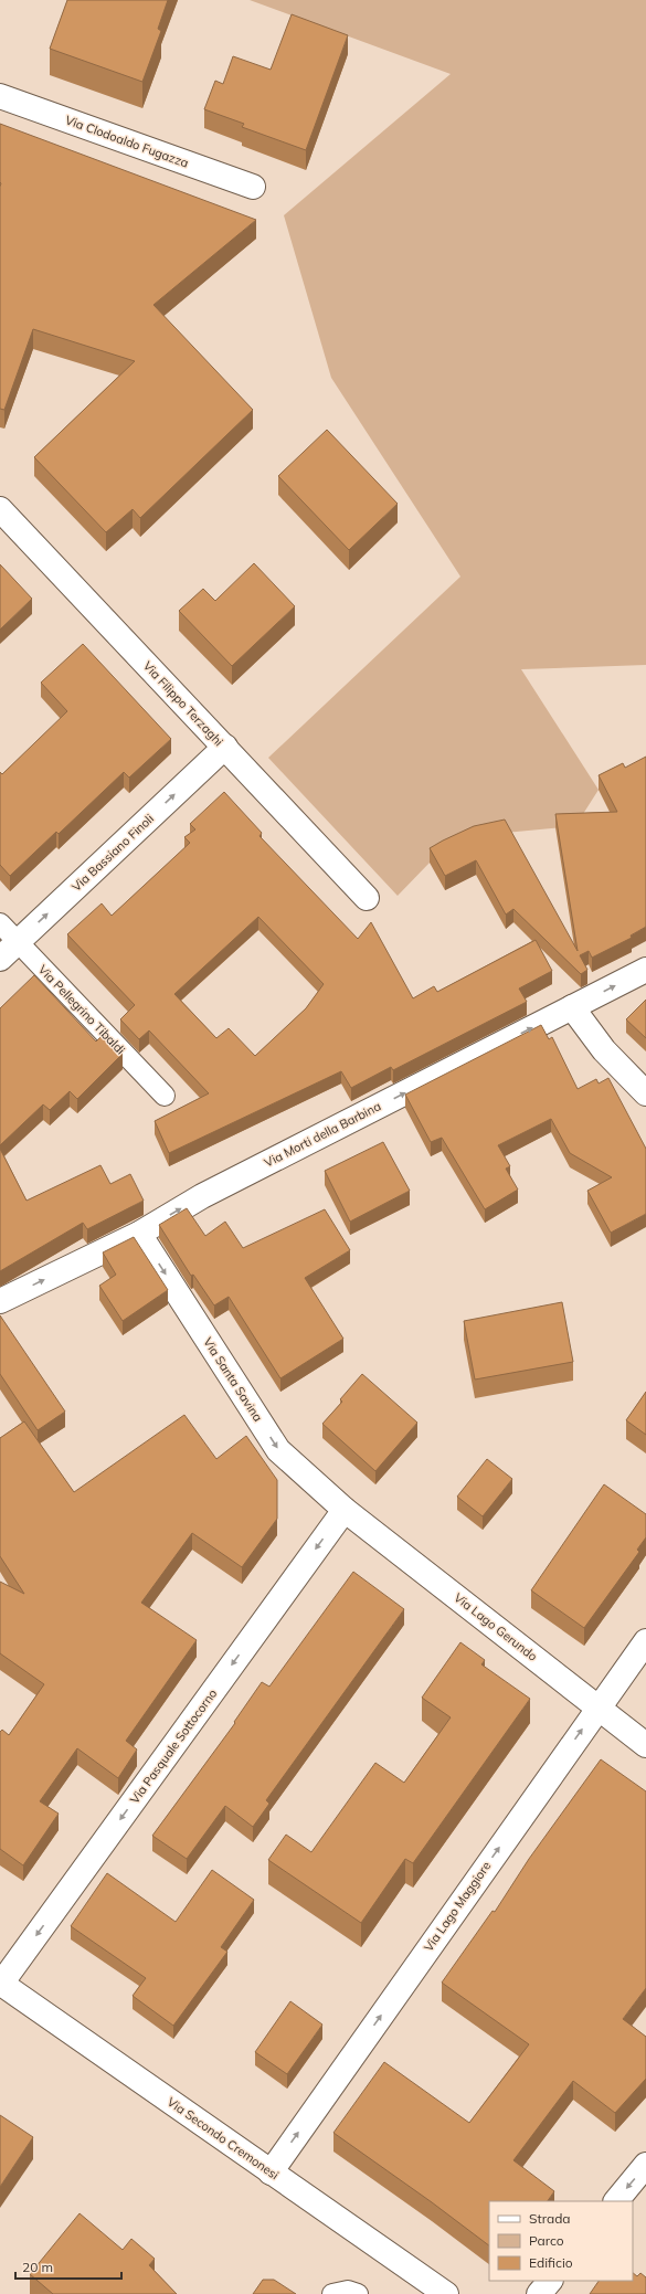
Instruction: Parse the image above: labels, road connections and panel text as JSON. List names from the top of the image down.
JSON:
{
  "streets": {
    "street": [
      "Via Clodoaldo Fugazza",
      "Via Filippo Terzaghi",
      "Via Bassiano Finoli",
      "Via Morti della Barbina",
      "Via Santa Savina",
      "Via Lago Gerundo",
      "Via Pasquale Sottocorno",
      "Via Lago Maggiore",
      "Via Secondo Cremonesi"
    ],
    "lane": ["Via Pellegrino Tibaldi"]
  },
  "crossings": [
    ["Via Filippo Terzaghi", "Via Bassiano Finoli"],
    ["Via Bassiano Finoli", "Via Pellegrino Tibaldi"],
    ["Via Morti della Barbina", "Via Santa Savina"],
    ["Via Santa Savina", "Via Lago Gerundo"],
    ["Via Santa Savina", "Via Pasquale Sottocorno"],
    ["Via Lago Gerundo", "Via Pasquale Sottocorno"],
    ["Via Lago Gerundo", "Via Lago Maggiore"],
    ["Via Pasquale Sottocorno", "Via Secondo Cremonesi"],
    ["Via Lago Maggiore", "Via Secondo Cremonesi"]
  ],
  "one_way": [
    "Via Bassiano Finoli",
    "Via Morti della Barbina",
    "Via Santa Savina",
    "Via Pasquale Sottocorno",
    "Via Lago Maggiore"
  ],
  "legend": ["Strada", "Parco", "Edificio"],
  "scale_bar": "20 m"
}
